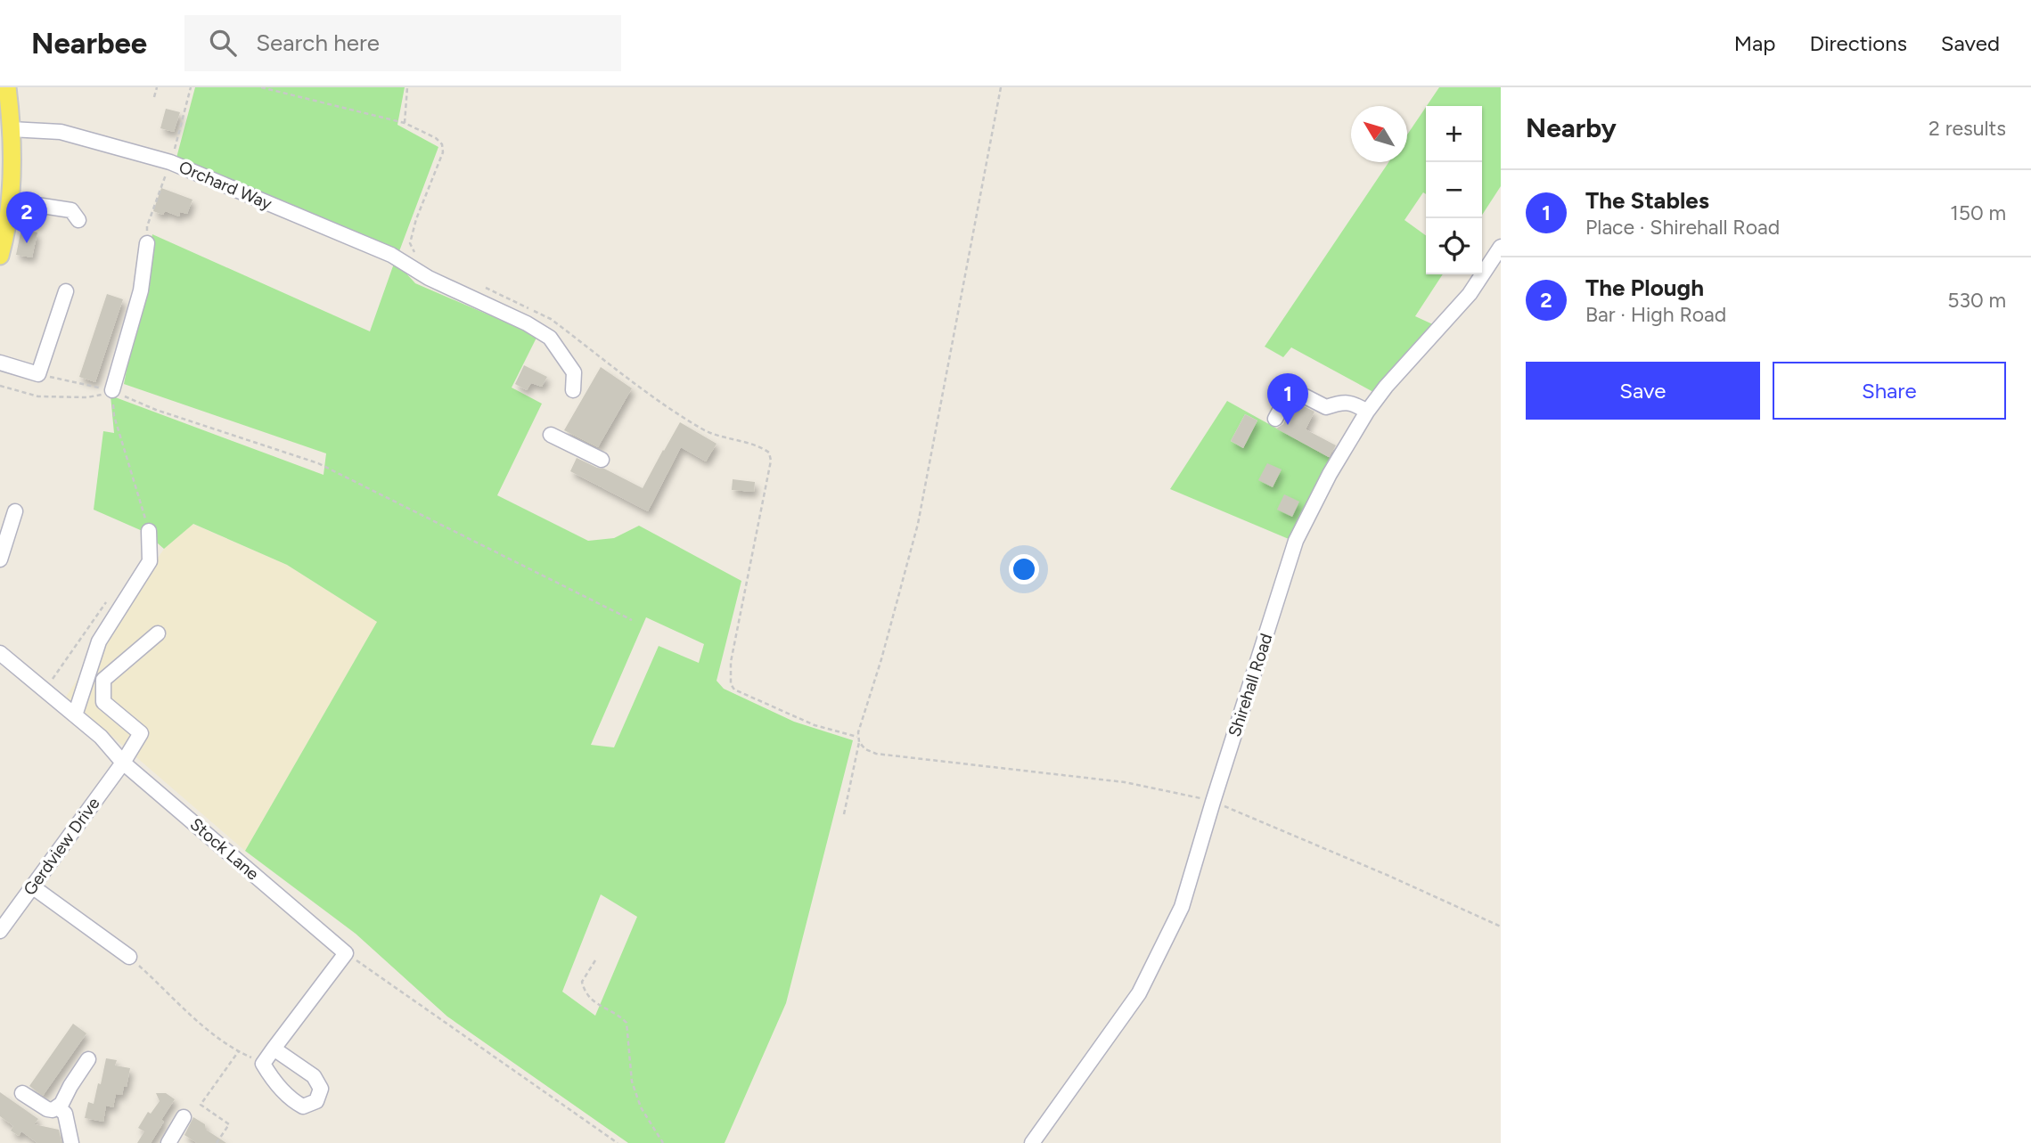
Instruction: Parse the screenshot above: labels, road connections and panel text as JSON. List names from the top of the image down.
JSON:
{
  "streets": {
    "street": [
      "Orchard Way",
      "Shirehall Road",
      "Gerdview Drive",
      "Stock Lane"
    ]
  },
  "crossings": [
    ["Gerdview Drive", "Stock Lane"]
  ],
  "north": "top left",
  "page": {
    "header": "Nearbee",
    "search": "Search here",
    "nav": ["Map", "Directions", "Saved"],
    "heading": ["Nearby", "2 results"],
    "map_buttons": ["+", "−"],
    "list": [
      {
        "mark": "1",
        "name": "The Stables",
        "note": "Place · Shirehall Road",
        "value": "150 m"
      },
      {
        "mark": "2",
        "name": "The Plough",
        "note": "Bar · High Road",
        "value": "530 m"
      }
    ],
    "pins": ["2", "1"],
    "buttons": ["Save", "Share"]
  }
}
